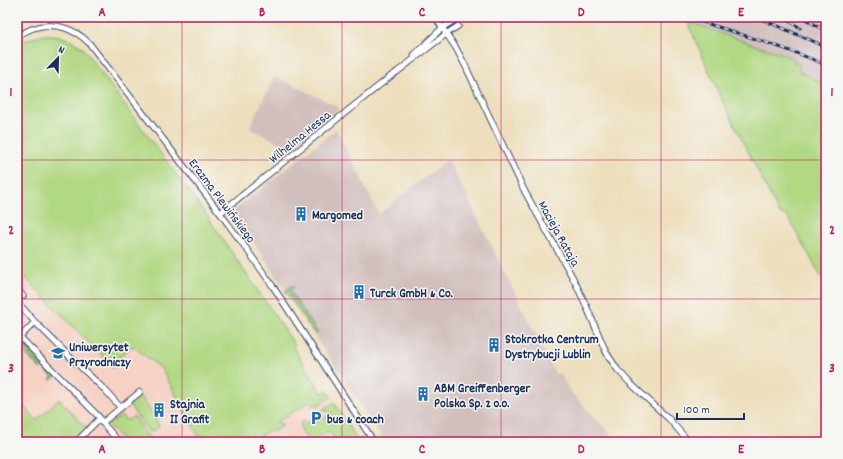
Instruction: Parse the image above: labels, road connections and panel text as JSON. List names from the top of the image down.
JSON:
{
  "streets": {
    "street": ["Wilhelma Hessa", "Erazma Plewińskiego", "Macieja Rataja"]
  },
  "crossings": [
    ["Wilhelma Hessa", "Erazma Plewińskiego"],
    ["Wilhelma Hessa", "Macieja Rataja"]
  ],
  "places": {
    "building": [
      "Margomed",
      "Turck GmbH & Co.",
      "Stokrotka Centrum Dystrybucji Lublin",
      "ABM Greiffenberger Polska Sp. z o.o.",
      "Stajnia II Grafit"
    ],
    "school or university": ["Uniwersytet Przyrodniczy"],
    "parking": ["bus & coach"]
  },
  "scale_bar": "100 m",
  "north": "top right",
  "grid": {
    "columns": [
      "A",
      "B",
      "C",
      "D",
      "E"
    ],
    "rows": ["1", "2", "3"]
  }
}
